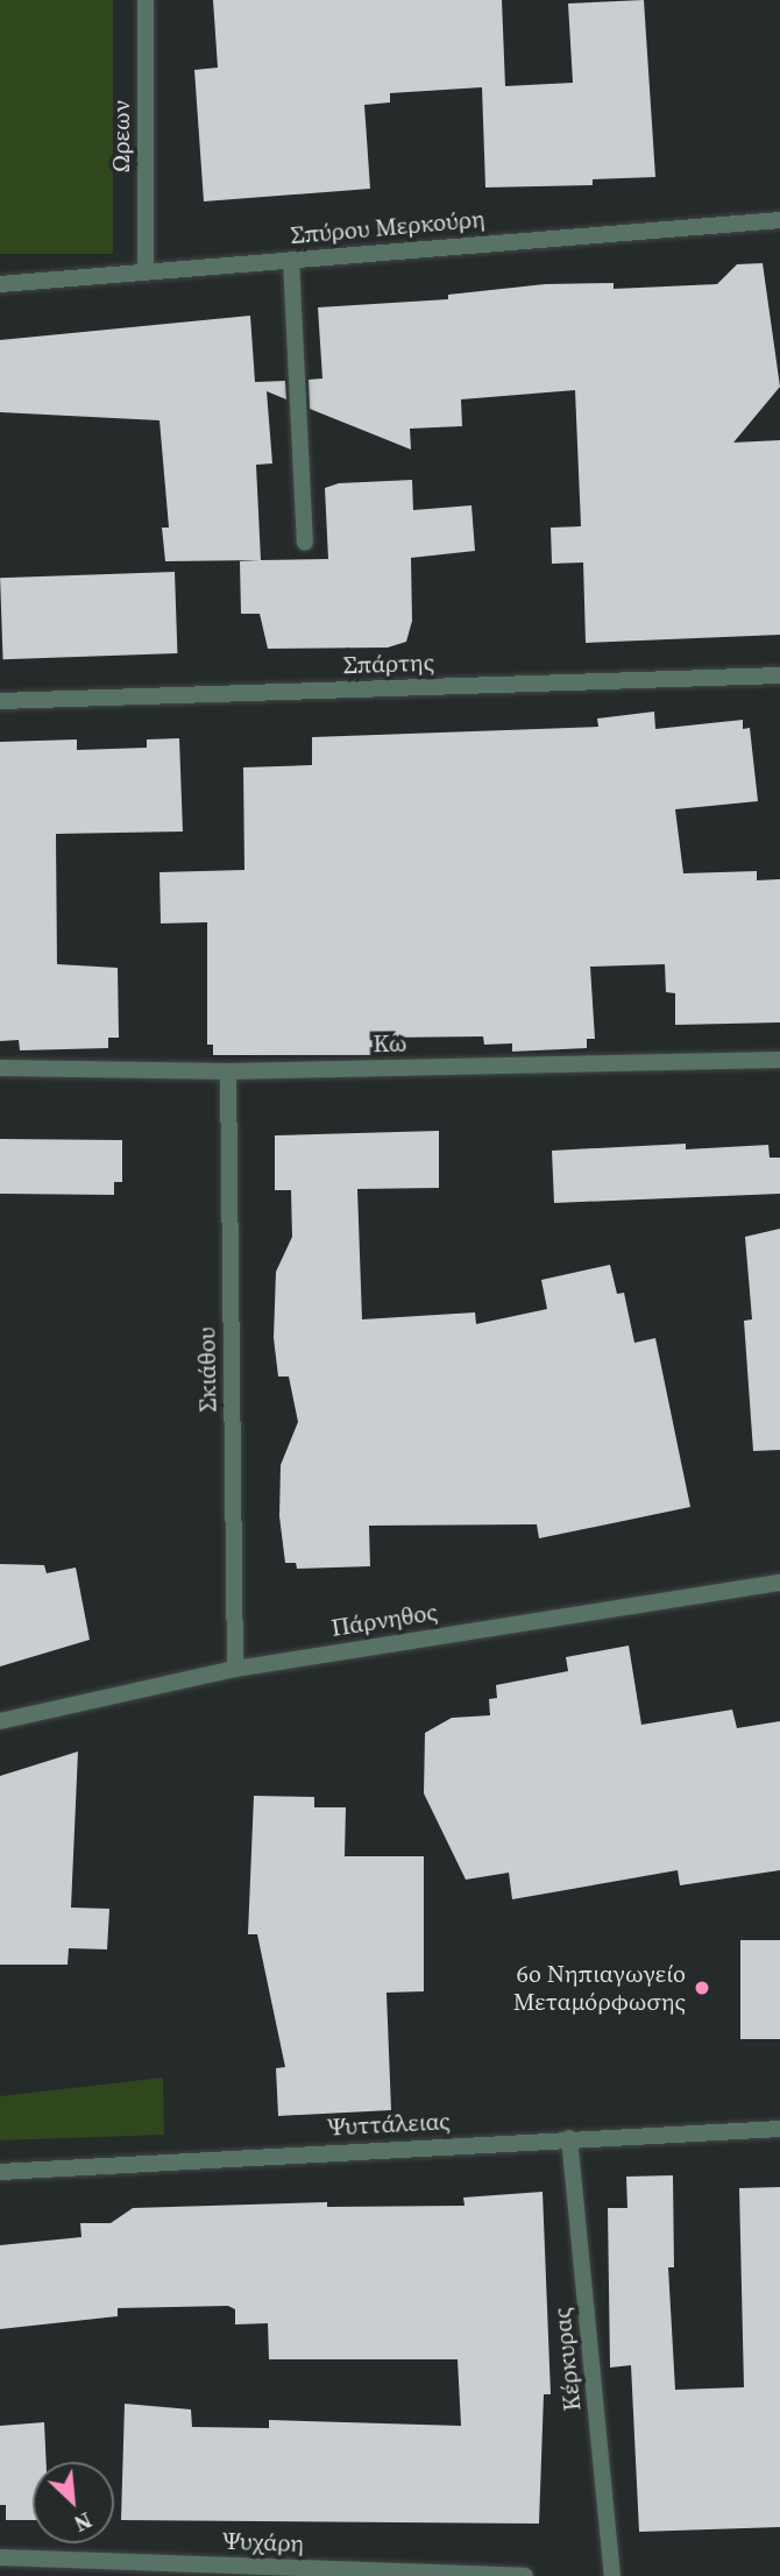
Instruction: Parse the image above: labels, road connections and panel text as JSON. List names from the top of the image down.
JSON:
{
  "streets": {
    "street": [
      "Ωρεων",
      "Σπύρου Μερκούρη",
      "Σπάρτης",
      "Κω",
      "Σκιάθου",
      "Πάρνηθος",
      "Ψυττάλειας",
      "Κέρκυρας",
      "Ψυχάρη"
    ]
  },
  "crossings": [
    ["Ωρεων", "Σπύρου Μερκούρη"],
    ["Κω", "Σκιάθου"],
    ["Σκιάθου", "Πάρνηθος"],
    ["Ψυττάλειας", "Κέρκυρας"]
  ],
  "places": ["6ο Νηπιαγωγείο Μεταμόρφωσης"],
  "north": "bottom right"
}
